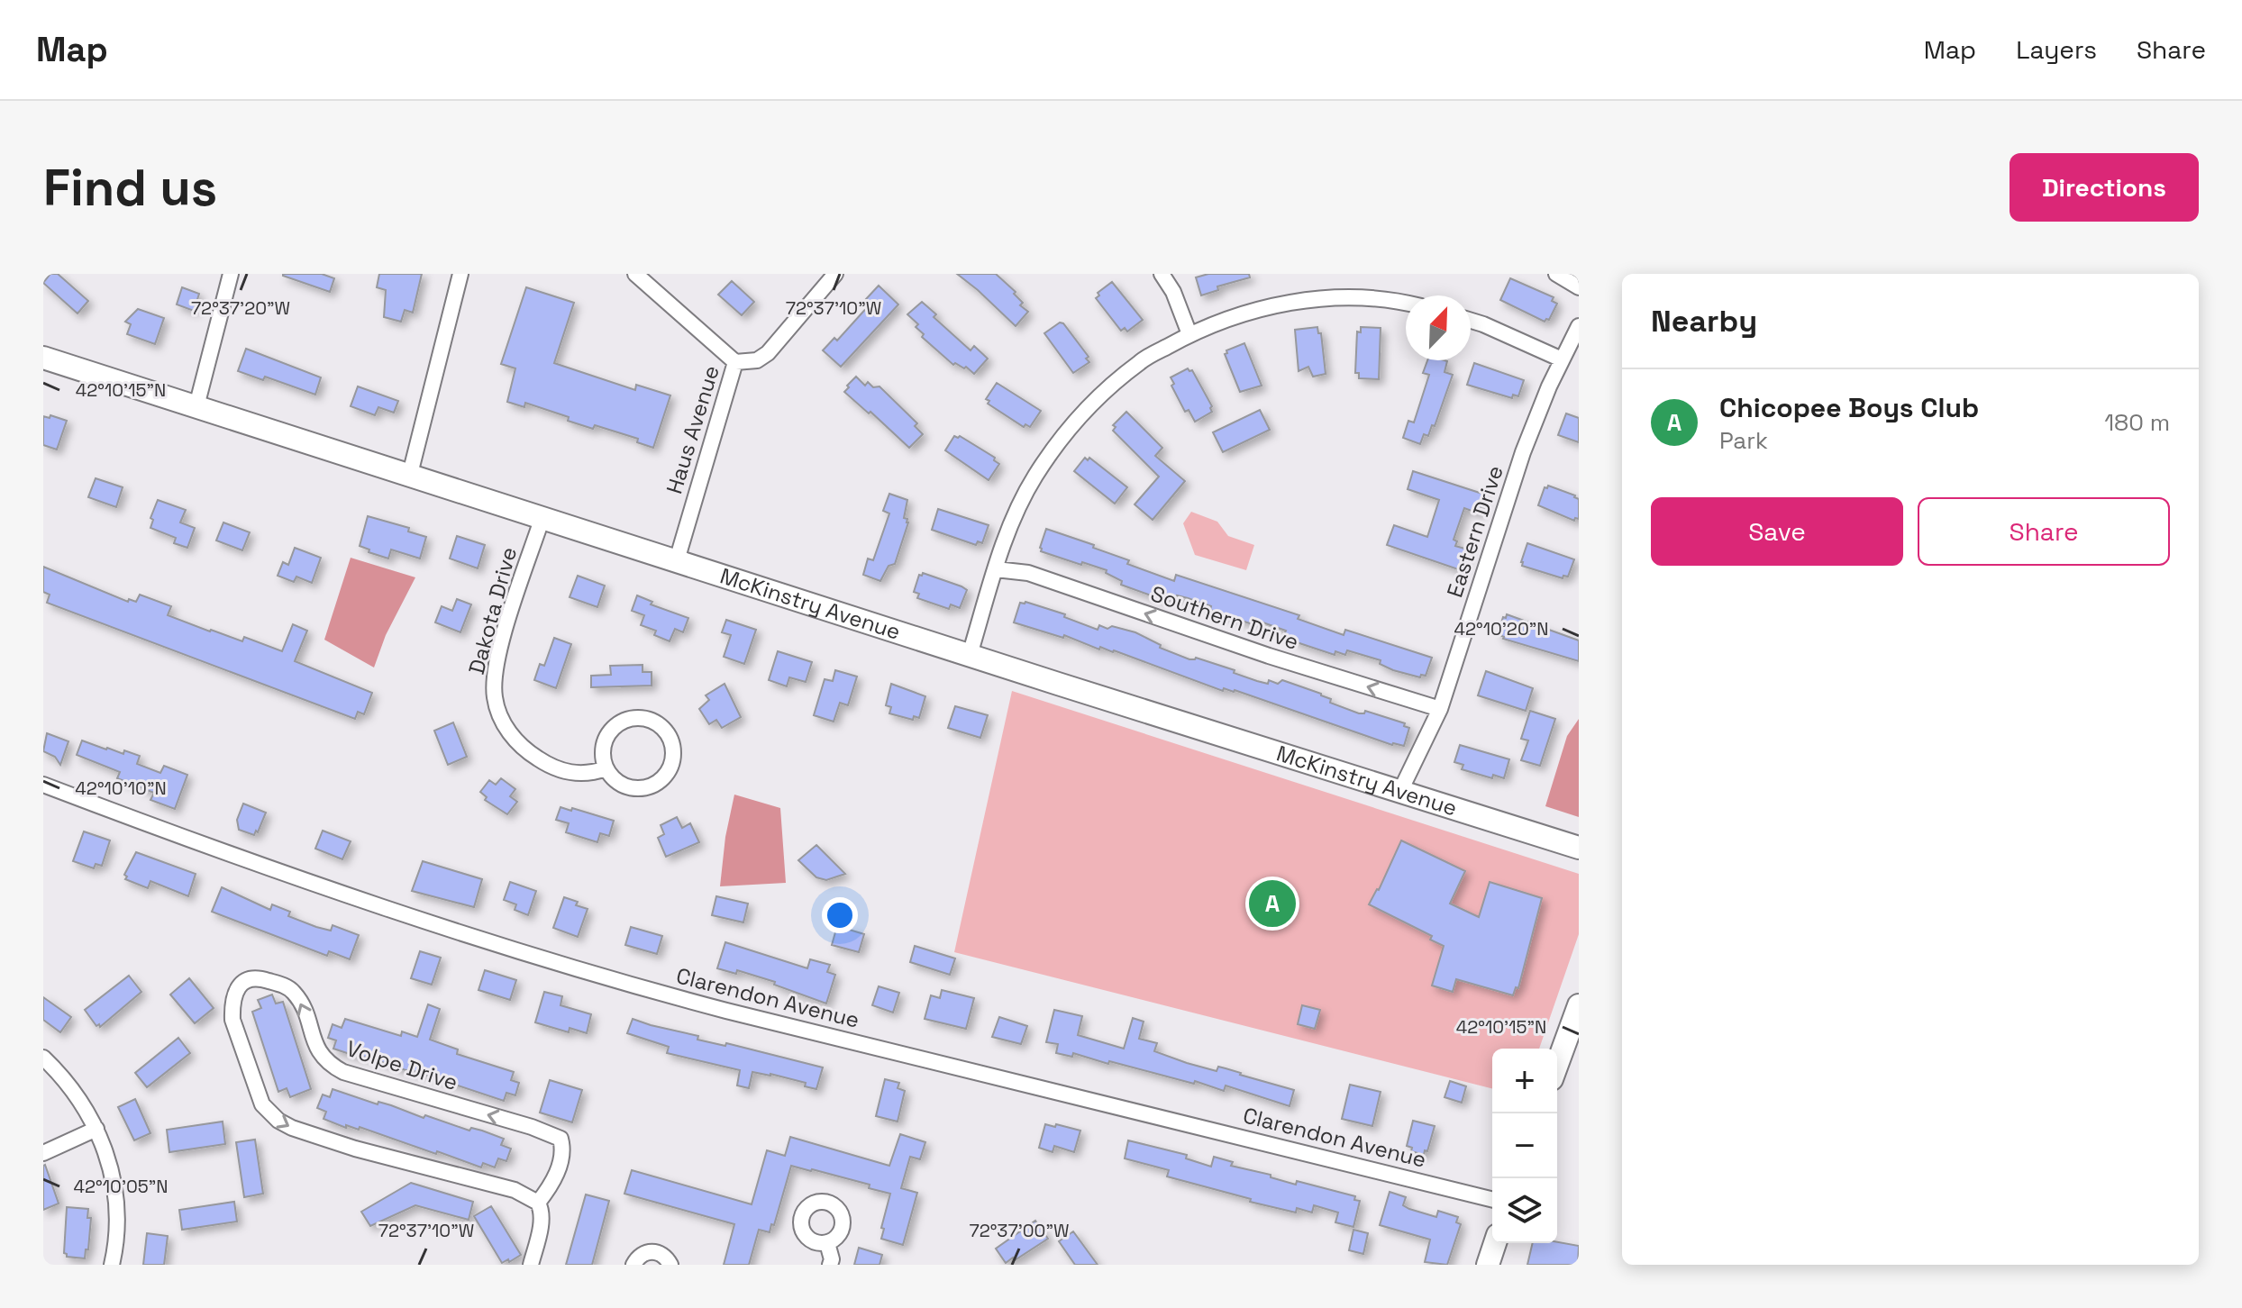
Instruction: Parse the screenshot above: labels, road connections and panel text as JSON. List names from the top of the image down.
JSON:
{
  "streets": {
    "street": [
      "Haus Avenue",
      "Eastern Drive",
      "McKinstry Avenue",
      "Dakota Drive",
      "Southern Drive",
      "Clarendon Avenue",
      "Volpe Drive"
    ]
  },
  "crossings": [
    ["Haus Avenue", "McKinstry Avenue"],
    ["Eastern Drive", "McKinstry Avenue"],
    ["Eastern Drive", "Southern Drive"],
    ["McKinstry Avenue", "Dakota Drive"]
  ],
  "one_way": ["Southern Drive"],
  "north": "top right",
  "page": {
    "header": "Map",
    "nav": ["Map", "Layers", "Share"],
    "buttons": [
      "Directions",
      ["Save", "Share"]
    ],
    "title": "Find us",
    "heading": "Nearby",
    "list": [
      {
        "mark": "A",
        "name": "Chicopee Boys Club",
        "note": "Park",
        "value": "180 m"
      }
    ],
    "pins": "A",
    "map_buttons": ["+", "−"]
  },
  "coordinates": [
    "72°37'20\"W",
    "72°37'10\"W",
    "42°10'15\"N",
    "42°10'20\"N",
    "42°10'10\"N",
    "42°10'05\"N",
    "72°37'00\"W"
  ]
}
